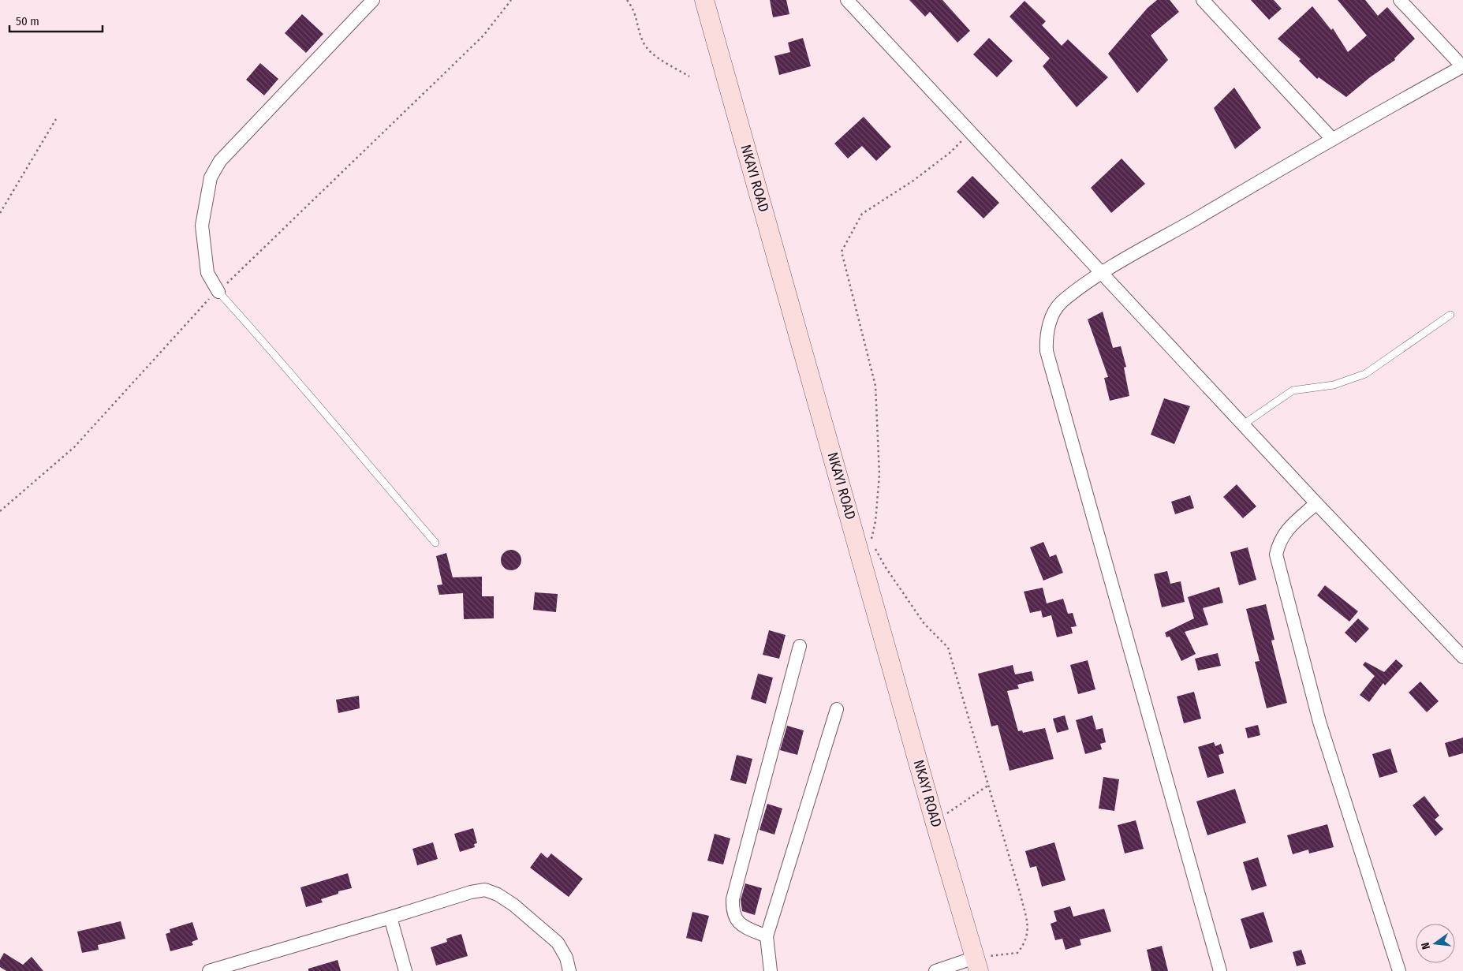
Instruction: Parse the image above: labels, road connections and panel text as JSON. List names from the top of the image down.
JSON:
{
  "streets": {
    "main road": ["NKAYI ROAD"]
  },
  "scale_bar": "50 m",
  "north": "left"
}
